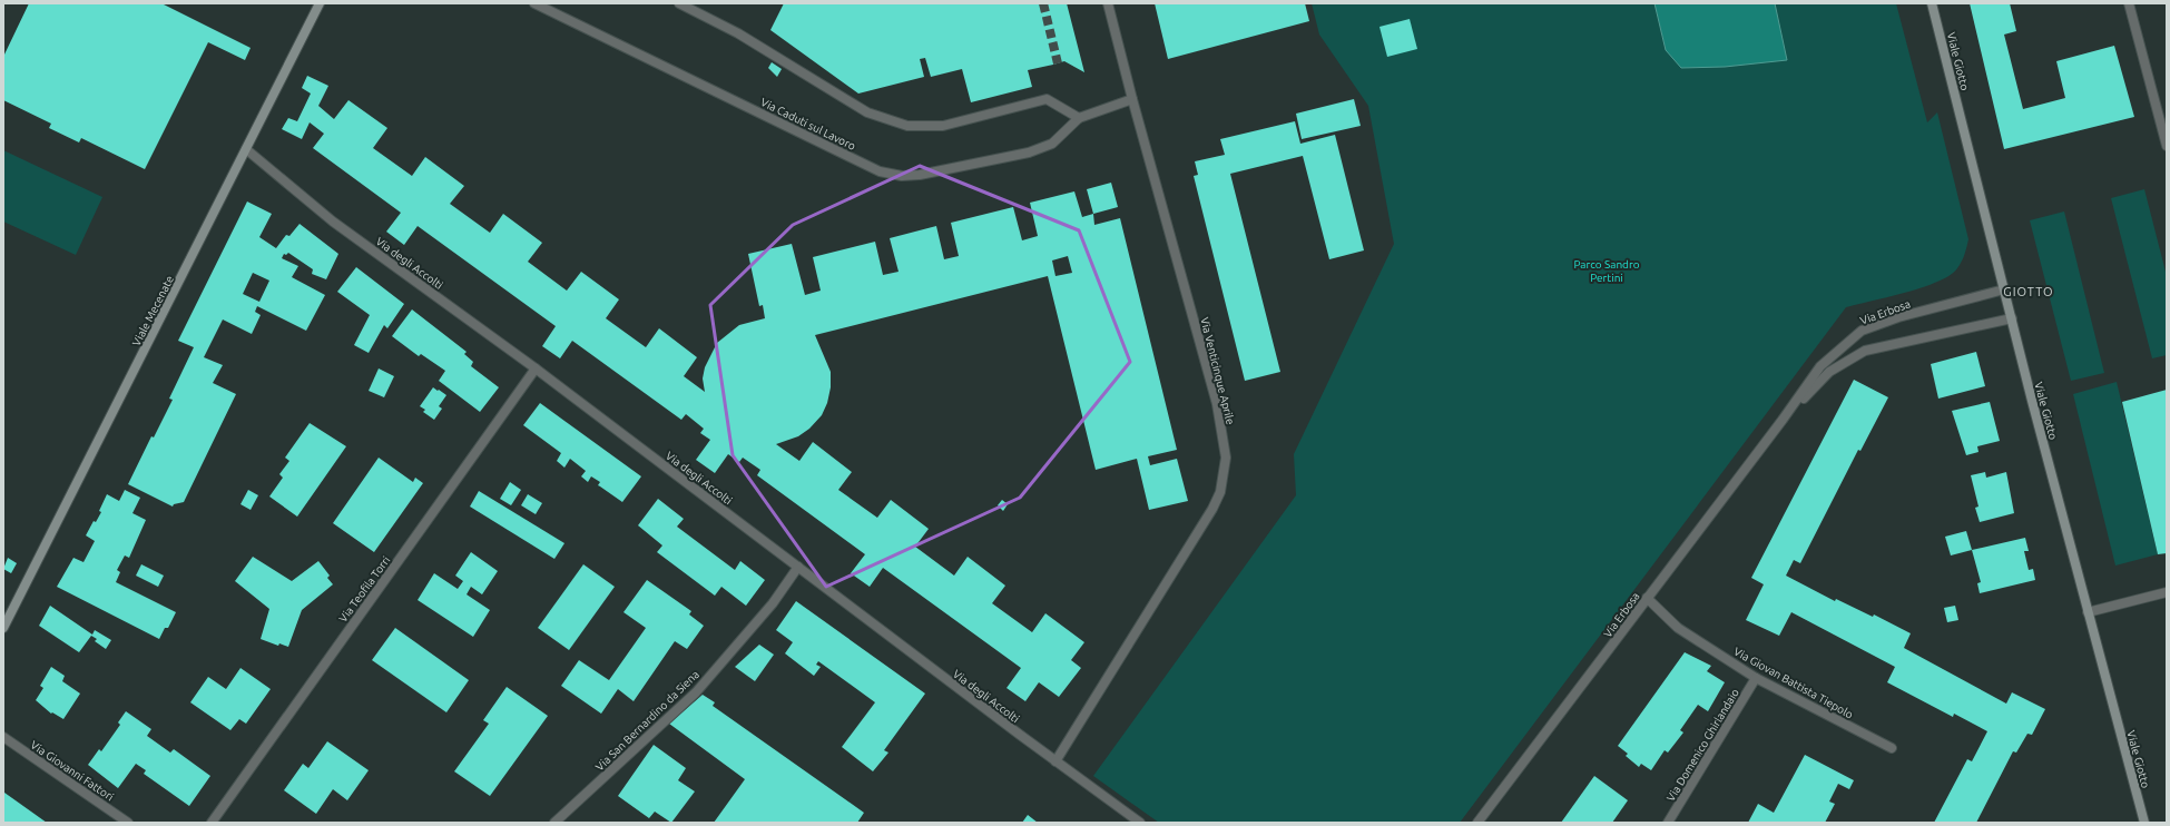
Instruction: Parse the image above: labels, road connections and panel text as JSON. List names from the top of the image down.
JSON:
{
  "streets": {
    "street": [
      "Viale Giotto",
      "Via Caduti sul Lavoro",
      "Via degli Accolti",
      "Viale Mecenate",
      "Via Erbosa",
      "Via Venticinque Aprile",
      "Via Teofila Torri",
      "Via Giovan Battista Tiepolo",
      "Via San Bernardino da Siena",
      "Via Domenico Ghirlandaio",
      "Via Giovanni Fattori"
    ]
  },
  "crossings": [
    ["Viale Giotto", "Via Erbosa"],
    ["Via Caduti sul Lavoro", "Via Venticinque Aprile"],
    ["Via degli Accolti", "Viale Mecenate"],
    ["Via degli Accolti", "Via Venticinque Aprile"],
    ["Via degli Accolti", "Via Teofila Torri"],
    ["Via degli Accolti", "Via San Bernardino da Siena"],
    ["Via Erbosa", "Via Giovan Battista Tiepolo"],
    ["Via Giovan Battista Tiepolo", "Via Domenico Ghirlandaio"]
  ],
  "districts": ["GIOTTO"],
  "parks": ["Parco Sandro Pertini"]
}
